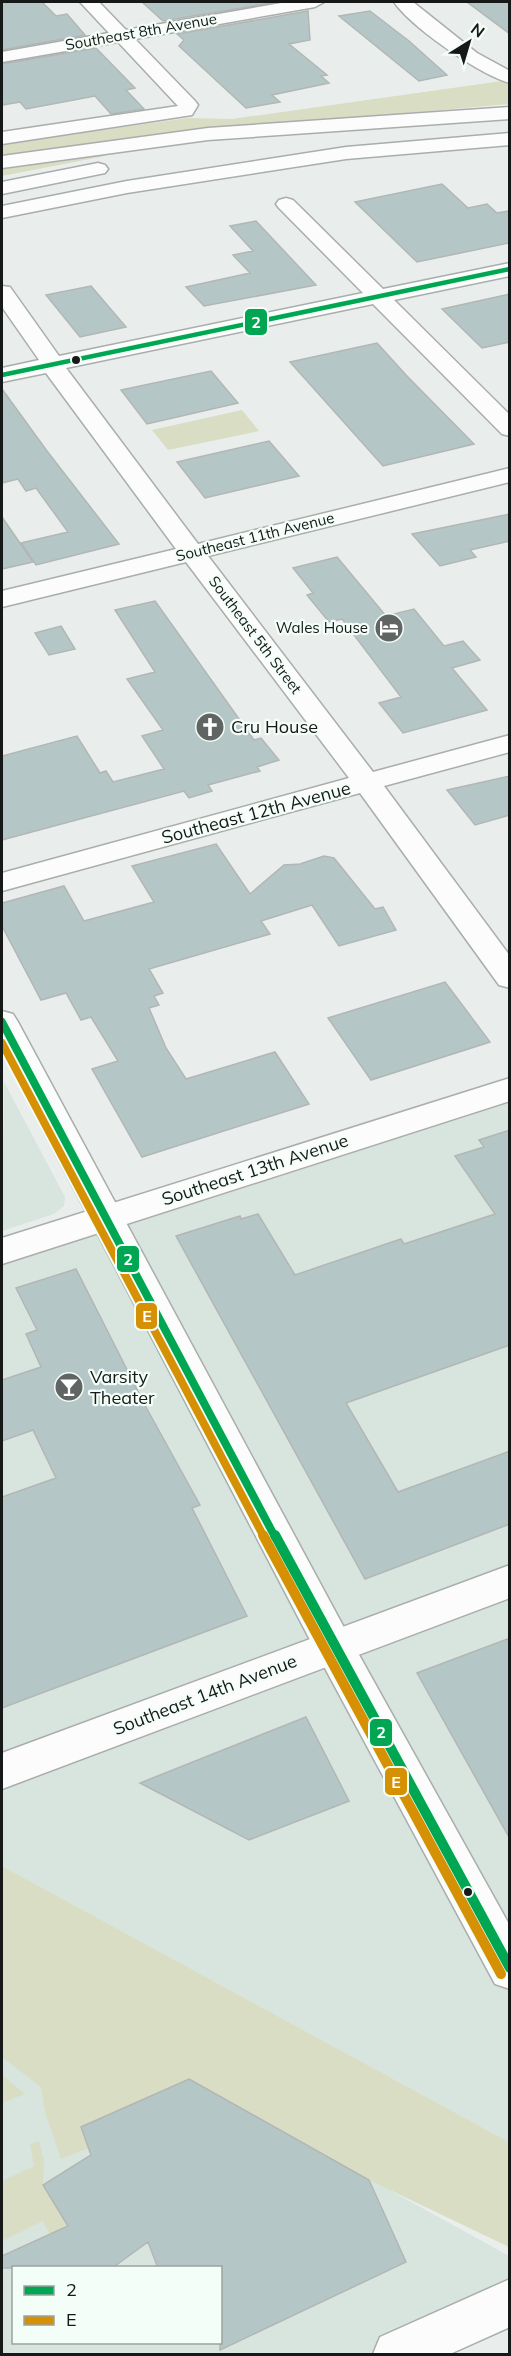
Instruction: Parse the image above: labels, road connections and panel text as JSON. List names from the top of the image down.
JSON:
{
  "streets": {
    "main road": [
      "Southeast 8th Avenue",
      "Southeast 11th Avenue",
      "Southeast 5th Street",
      "Southeast 12th Avenue",
      "Southeast 13th Avenue",
      "Southeast 14th Avenue"
    ]
  },
  "crossings": [
    ["Southeast 11th Avenue", "Southeast 5th Street"],
    ["Southeast 5th Street", "Southeast 12th Avenue"]
  ],
  "places": {
    "hotel": ["Wales House"],
    "church": ["Cru House"],
    "bar": ["Varsity Theater"]
  },
  "lines": ["transit line 2", "transit line E"],
  "legend": ["2", "E"],
  "north": "top right"
}
